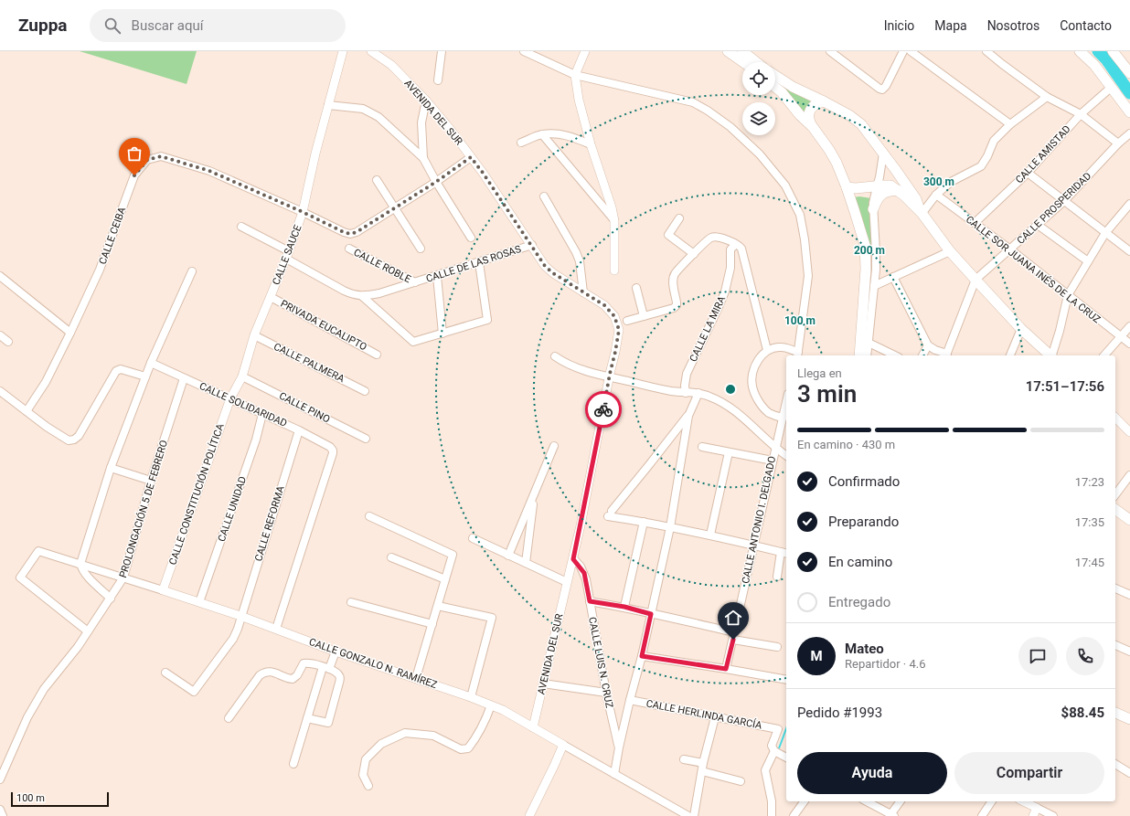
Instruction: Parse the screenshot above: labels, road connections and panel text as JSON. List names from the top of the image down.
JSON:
{
  "streets": {
    "street": [
      "AVENIDA DEL SUR",
      "CALLE AMISTAD",
      "CALLE PROSPERIDAD",
      "CALLE CEIBA",
      "CALLE SAUCE",
      "CALLE DE LAS ROSAS",
      "CALLE ROBLE",
      "CALLE SOR JUANA INÉS DE LA CRUZ",
      "PRIVADA EUCALIPTO",
      "CALLE LA MIRA",
      "CALLE PALMERA",
      "CALLE SOLIDARIDAD",
      "CALLE PINO",
      "CALLE CONSTITUCIÓN POLÍTICA",
      "PROLONGACIÓN 5 DE FEBRERO",
      "CALLE UNIDAD",
      "CALLE ANTONIO I. DELGADO",
      "CALLE REFORMA",
      "CALLE LUIS N. CRUZ",
      "CALLE GONZALO N. RAMÍREZ",
      "CALLE HERLINDA GARCÍA"
    ]
  },
  "crossings": [
    ["AVENIDA DEL SUR", "CALLE DE LAS ROSAS"],
    ["AVENIDA DEL SUR", "CALLE LUIS N. CRUZ"],
    ["AVENIDA DEL SUR", "CALLE GONZALO N. RAMÍREZ"],
    ["CALLE AMISTAD", "CALLE SOR JUANA INÉS DE LA CRUZ"],
    ["CALLE PROSPERIDAD", "CALLE SOR JUANA INÉS DE LA CRUZ"],
    ["CALLE CEIBA", "CALLE SAUCE"],
    ["CALLE CEIBA", "CALLE ROBLE"],
    ["CALLE SAUCE", "CALLE ROBLE"],
    ["CALLE SAUCE", "PRIVADA EUCALIPTO"],
    ["CALLE SAUCE", "CALLE PALMERA"],
    ["CALLE SAUCE", "CALLE SOLIDARIDAD"],
    ["CALLE SAUCE", "CALLE PINO"],
    ["CALLE SAUCE", "CALLE CONSTITUCIÓN POLÍTICA"],
    ["CALLE DE LAS ROSAS", "CALLE ROBLE"],
    ["CALLE SOLIDARIDAD", "CALLE CONSTITUCIÓN POLÍTICA"],
    ["CALLE SOLIDARIDAD", "PROLONGACIÓN 5 DE FEBRERO"],
    ["CALLE SOLIDARIDAD", "CALLE UNIDAD"],
    ["CALLE SOLIDARIDAD", "CALLE REFORMA"],
    ["CALLE SOLIDARIDAD", "CALLE GONZALO N. RAMÍREZ"],
    ["CALLE CONSTITUCIÓN POLÍTICA", "CALLE GONZALO N. RAMÍREZ"],
    ["PROLONGACIÓN 5 DE FEBRERO", "CALLE GONZALO N. RAMÍREZ"],
    ["CALLE UNIDAD", "CALLE GONZALO N. RAMÍREZ"],
    ["CALLE REFORMA", "CALLE GONZALO N. RAMÍREZ"]
  ],
  "scale_bar": "100 m",
  "page": {
    "header": "Zuppa",
    "search": "Buscar aquí",
    "nav": [
      "Inicio",
      "Mapa",
      "Nosotros",
      "Contacto"
    ],
    "heading": ["3 min", "Llega en", "17:51–17:56"],
    "panel": [
      "Mateo",
      "Repartidor · 4.6",
      "Pedido #1993",
      "$88.45"
    ],
    "bar": "En camino · 430 m",
    "list": [
      ["Confirmado", "17:23"],
      ["Preparando", "17:35"],
      ["En camino", "17:45"],
      "Entregado"
    ],
    "round": "M",
    "buttons": ["Ayuda", "Compartir"],
    "scale": "100 m"
  },
  "rings": ["300 m", "200 m", "100 m"]
}
